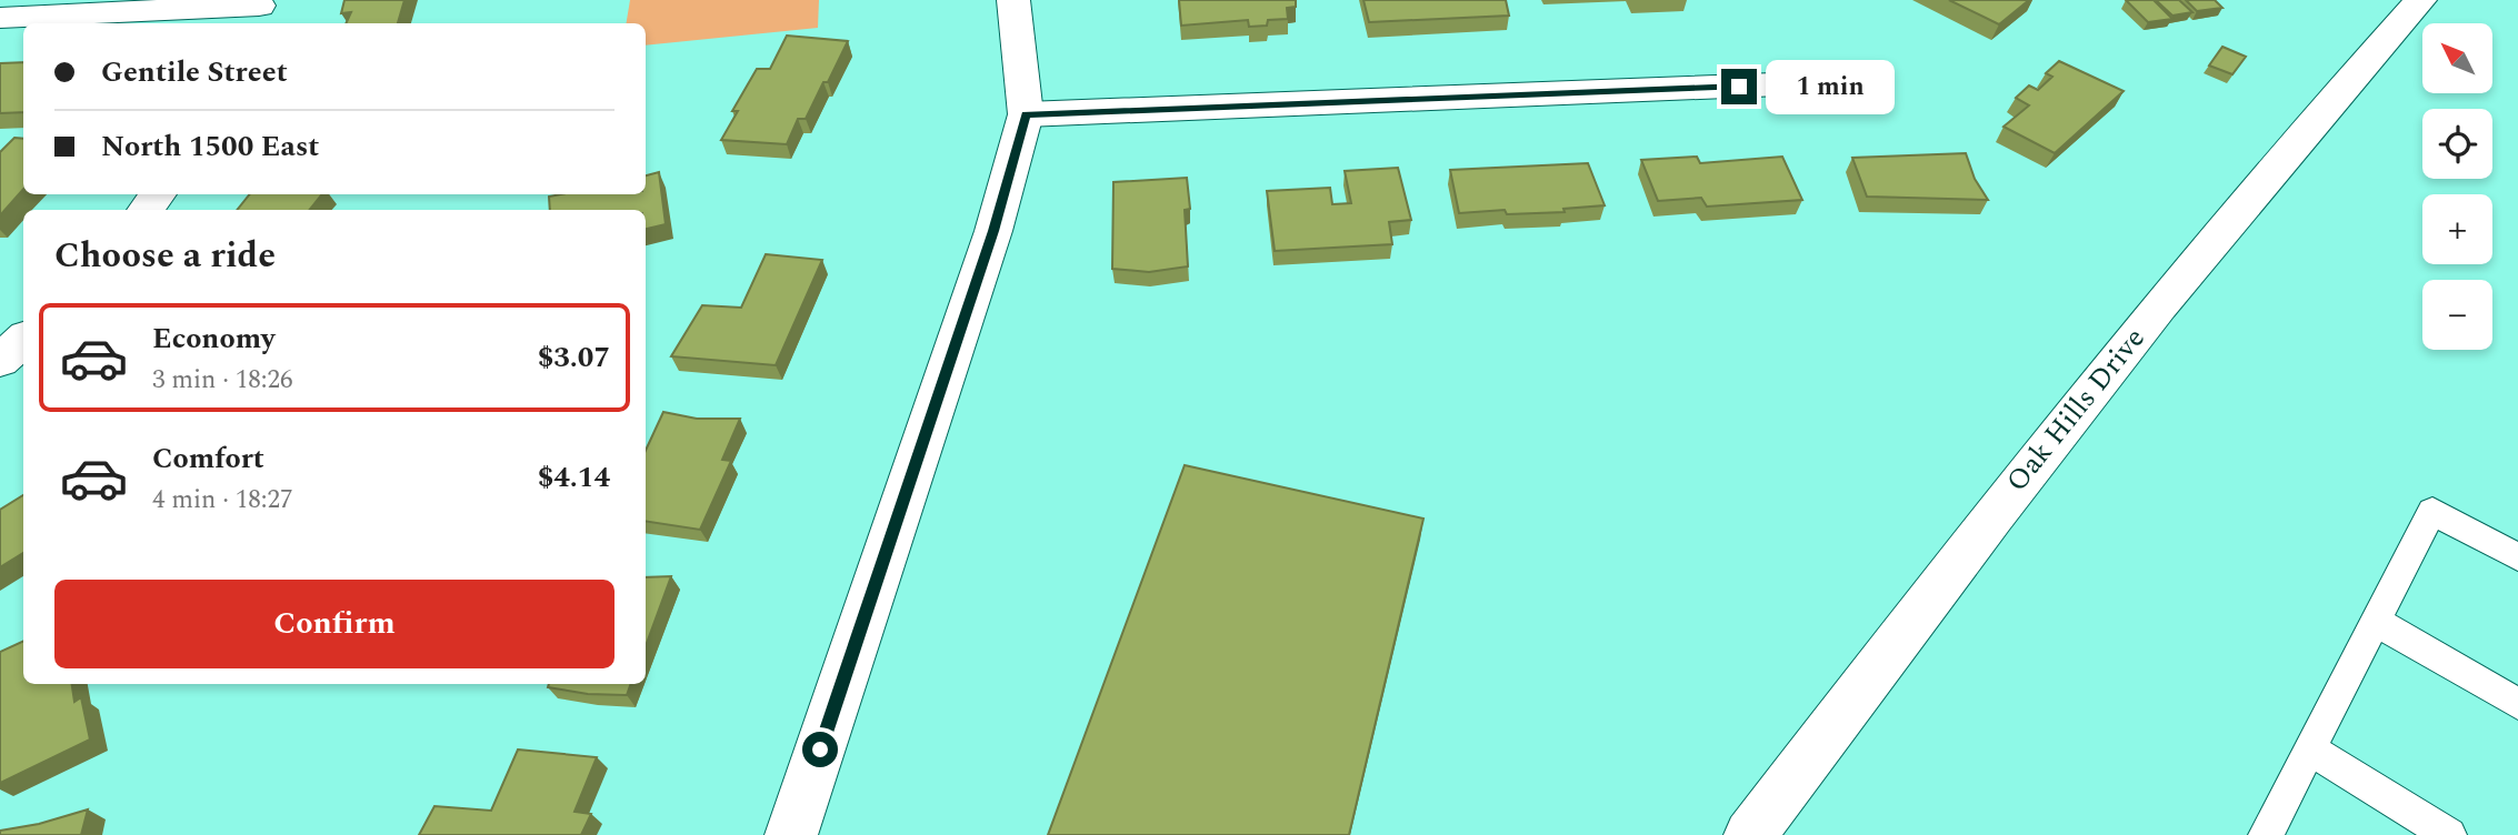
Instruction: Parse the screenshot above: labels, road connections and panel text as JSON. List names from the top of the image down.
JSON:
{
  "streets": {
    "street": ["Oak Hills Drive"]
  },
  "north": "top left",
  "page": {
    "map_buttons": ["+", "−"],
    "banner": ["Gentile Street", "North 1500 East"],
    "bubble": "1 min",
    "heading": "Choose a ride",
    "list": [
      {
        "name": "Economy",
        "note": "3 min · 18:26",
        "value": "$3.07"
      },
      {
        "name": "Comfort",
        "note": "4 min · 18:27",
        "value": "$4.14"
      }
    ],
    "buttons": "Confirm"
  }
}
